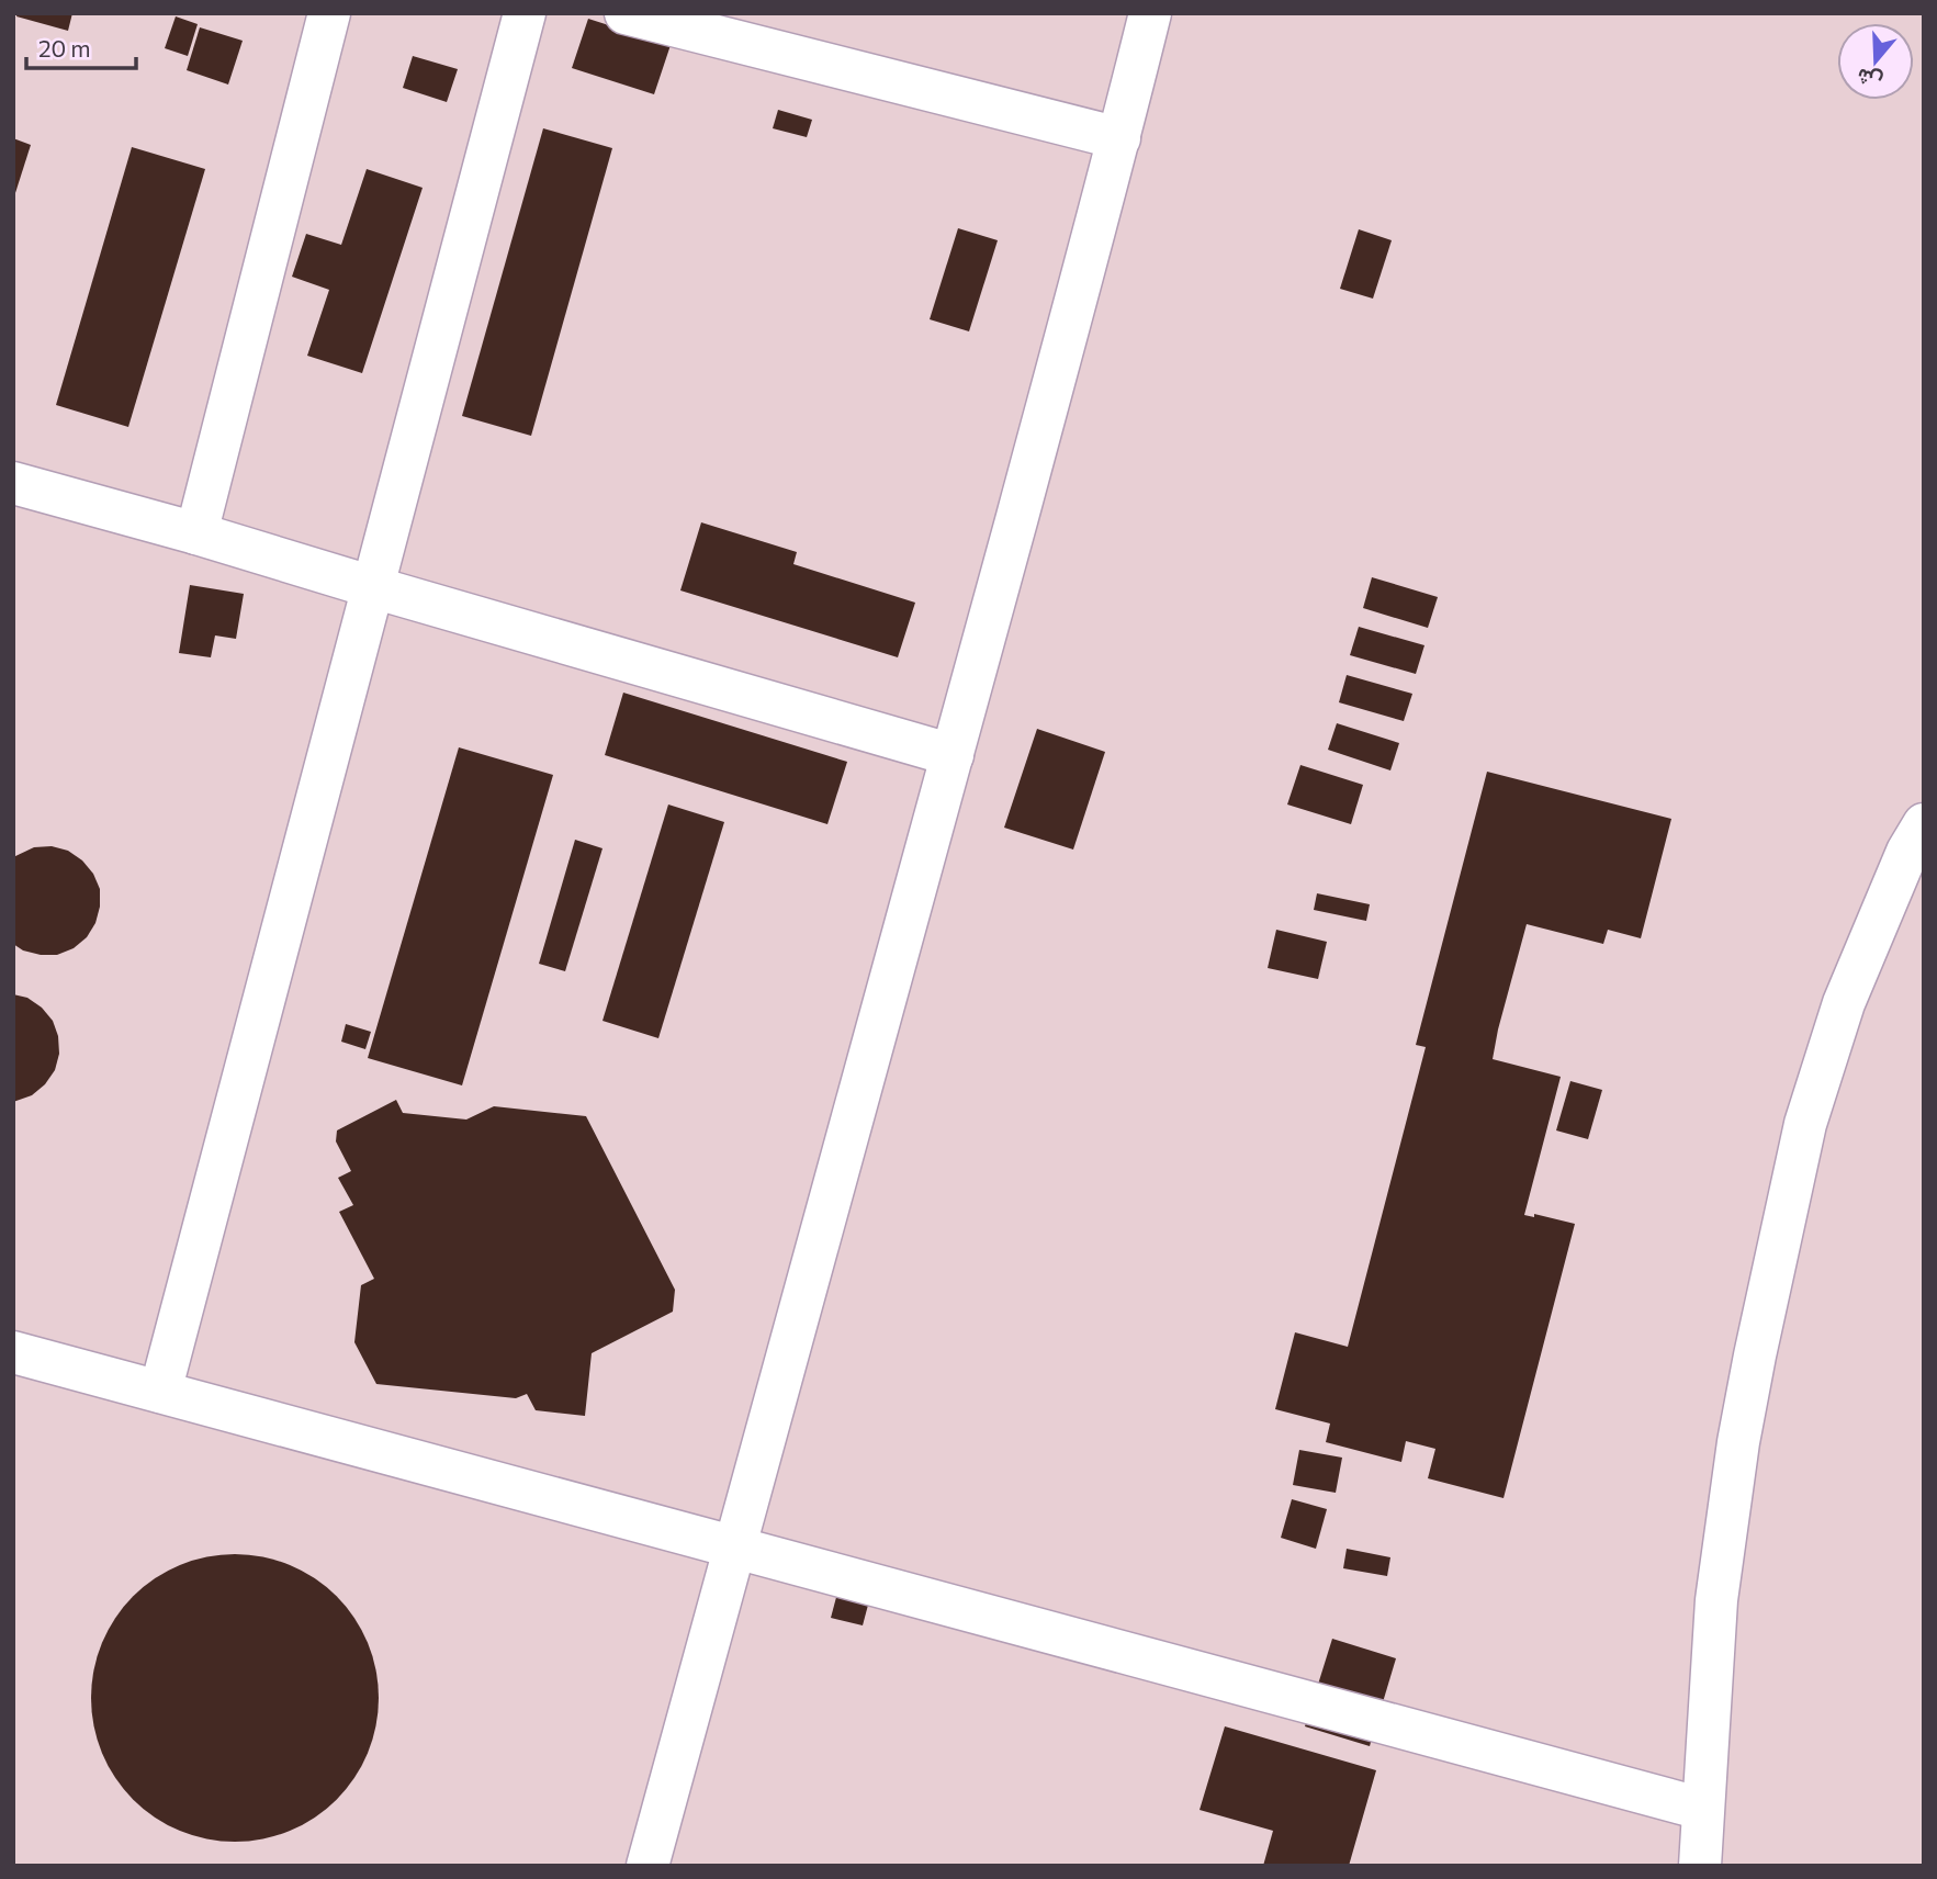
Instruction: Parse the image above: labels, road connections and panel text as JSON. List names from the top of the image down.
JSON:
{
  "scale_bar": "20 m",
  "north": "bottom"
}
